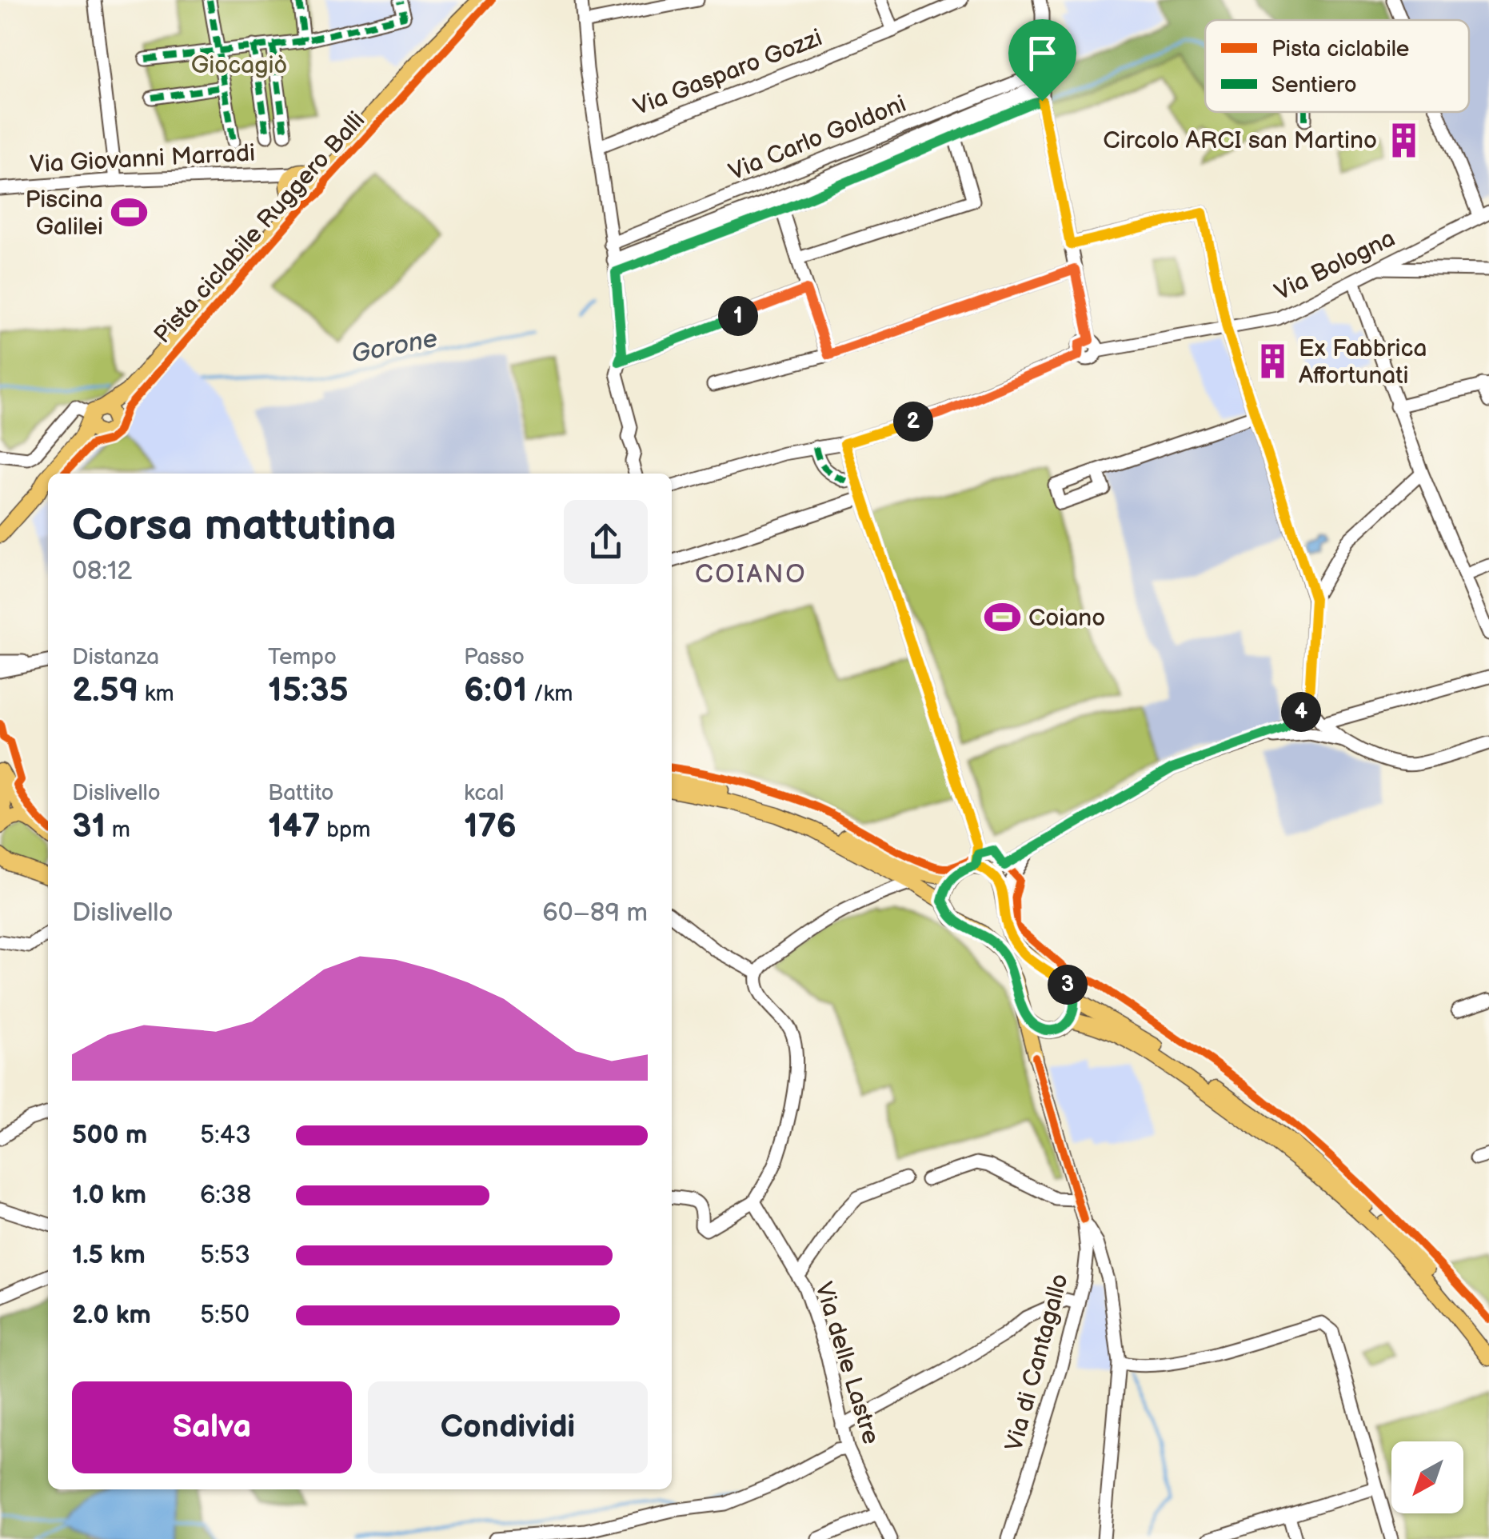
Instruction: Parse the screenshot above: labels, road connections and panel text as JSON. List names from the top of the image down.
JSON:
{
  "streets": {
    "street": [
      "Via Gasparo Gozzi",
      "Via Carlo Goldoni",
      "Via Giovanni Marradi",
      "Via Bologna",
      "Via di Cantagallo",
      "Via delle Lastre"
    ],
    "cycle path": ["Pista ciclabile Ruggero Balli"]
  },
  "districts": ["COIANO"],
  "water": ["Gorone"],
  "parks": ["Giocagiò"],
  "places": {
    "building": ["Circolo ARCI san Martino", "Ex Fabbrica Affortunati"],
    "sports": ["Piscina Galilei", "Coiano"]
  },
  "legend": ["Pista ciclabile", "Sentiero"],
  "north": "bottom left",
  "page": {
    "pins": [
      "1",
      "2",
      "4",
      "3"
    ],
    "heading": ["Corsa mattutina", "08:12"],
    "stats": [
      ["Distanza", "2.59 km"],
      ["Tempo", "15:35"],
      ["Passo", "6:01 /km"],
      ["Dislivello", "31 m"],
      ["Battito", "147 bpm"],
      ["kcal", "176"]
    ],
    "chart": ["Dislivello", "60–89 m"],
    "list": [
      {
        "name": "500 m",
        "note": "5:43"
      },
      {
        "name": "1.0 km",
        "note": "6:38"
      },
      {
        "name": "1.5 km",
        "note": "5:53"
      },
      {
        "name": "2.0 km",
        "note": "5:50"
      }
    ],
    "buttons": ["Salva", "Condividi"]
  }
}
